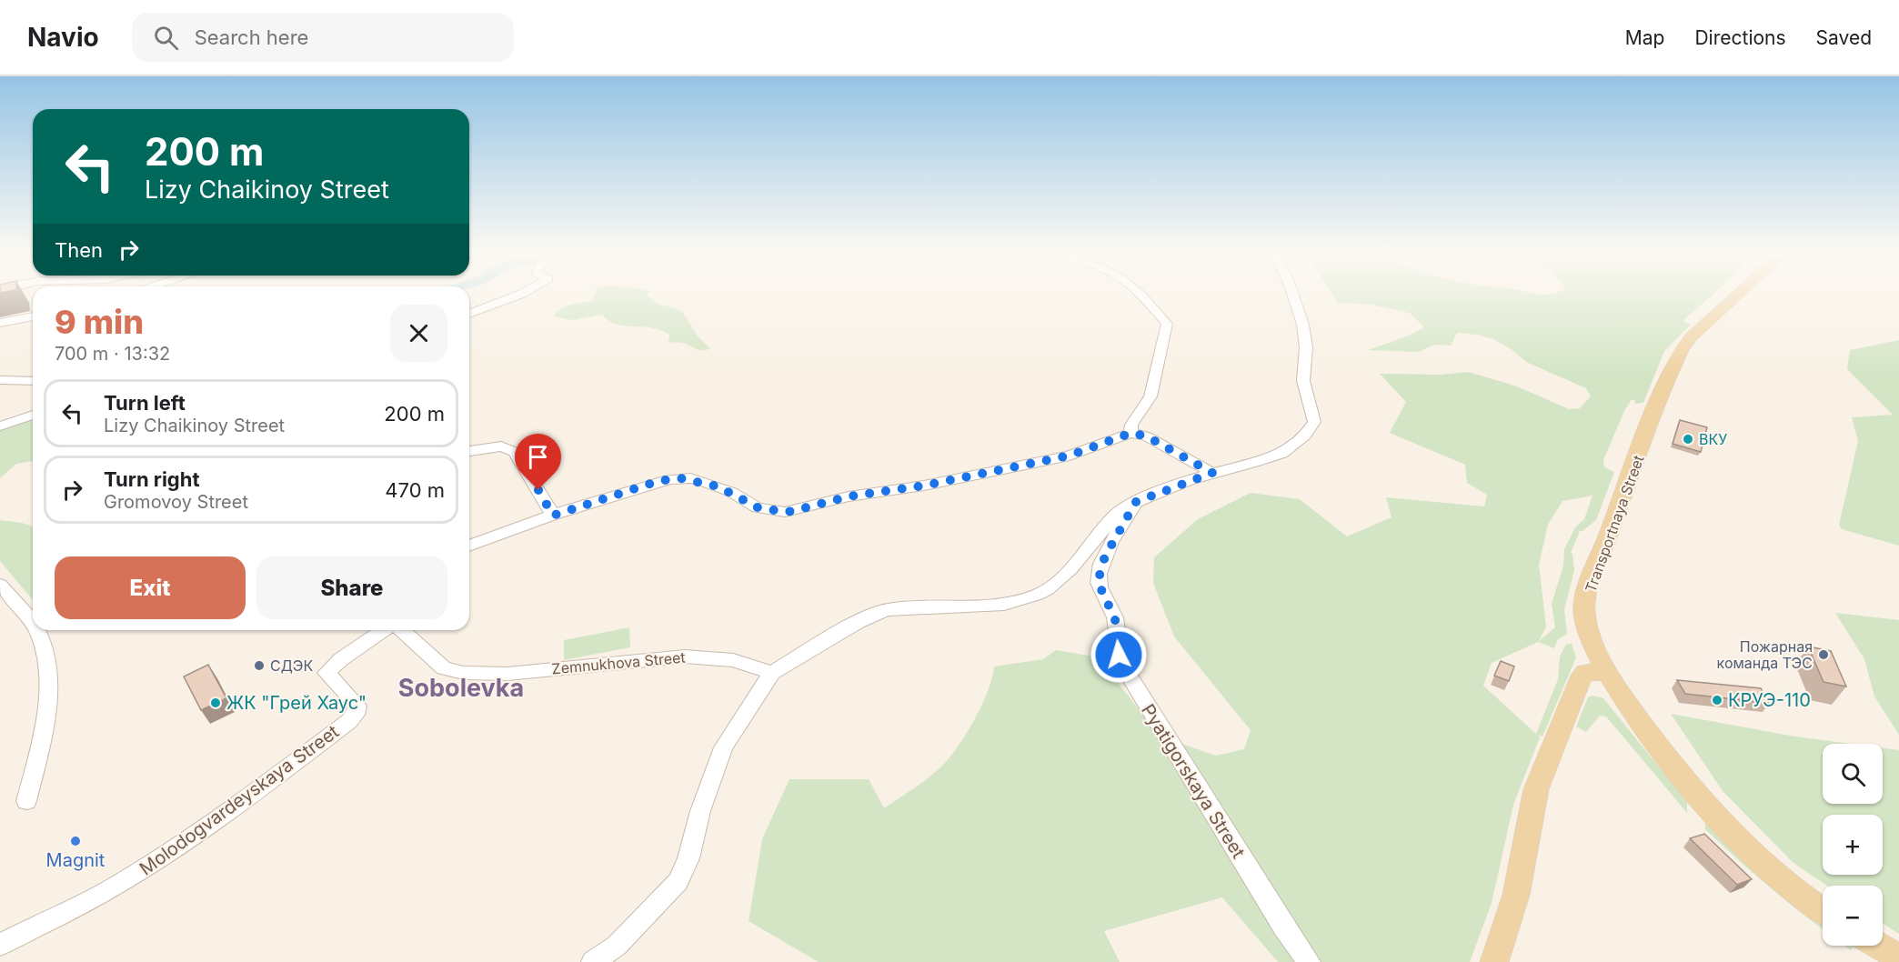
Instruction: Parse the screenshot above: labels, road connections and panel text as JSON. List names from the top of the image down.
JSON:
{
  "streets": {
    "main road": ["Transportnaya Street"],
    "street": ["Zemnukhova Street", "Pyatigorskaya Street", "Molodogvardeyskaya Street"]
  },
  "districts": ["Sobolevka"],
  "places": [
    "ВКУ",
    "Пожарная команда ТЭС",
    "СДЭК",
    "КРУЭ-110",
    "ЖК \"Грей Хаус\"",
    "Magnit"
  ],
  "page": {
    "header": "Navio",
    "search": "Search here",
    "nav": ["Map", "Directions", "Saved"],
    "turn": ["200 m", "Lizy Chaikinoy Street"],
    "then": "Then",
    "heading": ["9 min", "700 m · 13:32"],
    "list": [
      {
        "name": "Turn left",
        "note": "Lizy Chaikinoy Street",
        "value": "200 m"
      },
      {
        "name": "Turn right",
        "note": "Gromovoy Street",
        "value": "470 m"
      }
    ],
    "buttons": ["Exit", "Share"],
    "map_buttons": ["+", "−"]
  }
}
